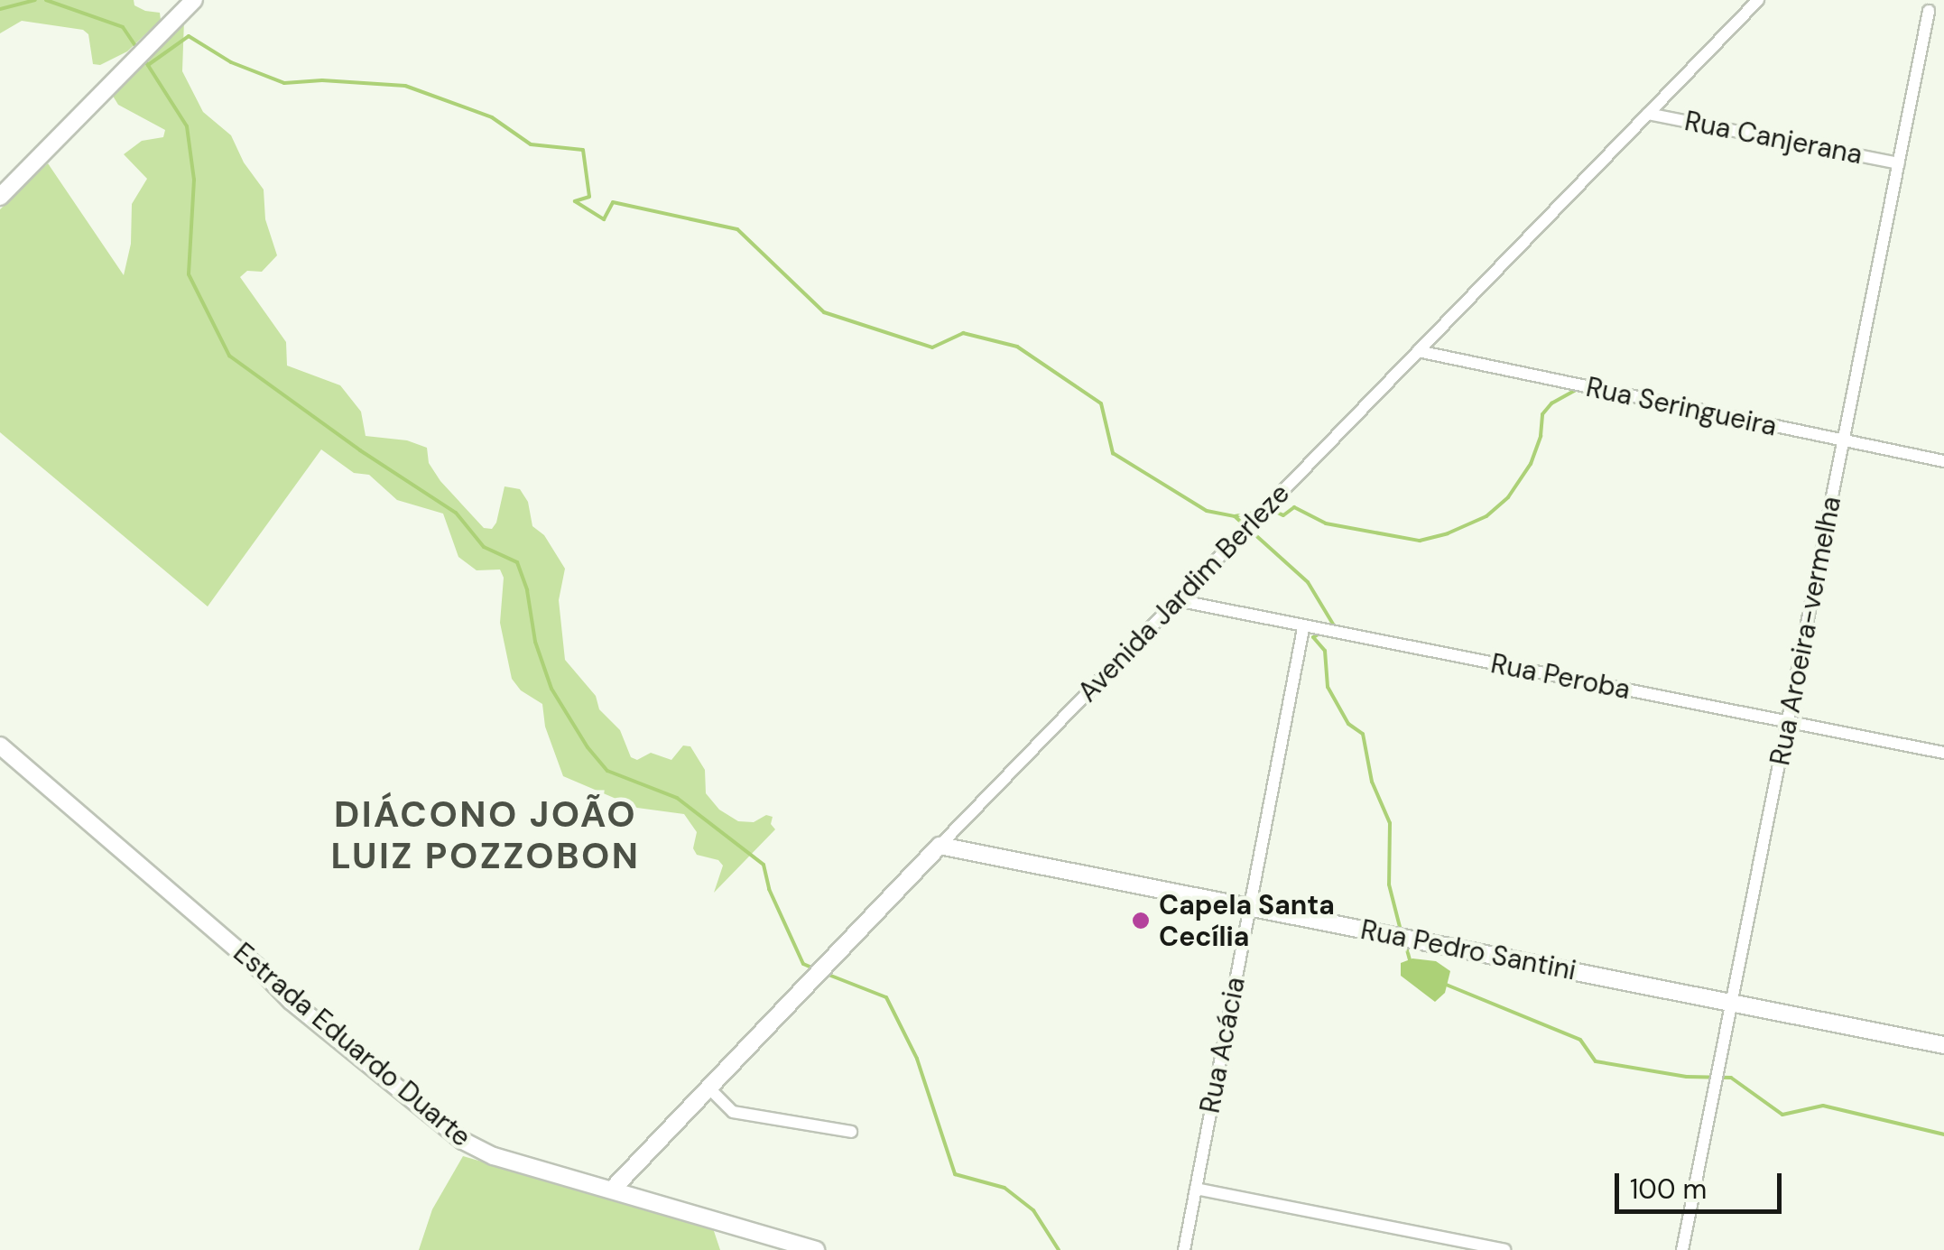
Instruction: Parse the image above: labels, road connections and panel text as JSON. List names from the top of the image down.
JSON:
{
  "streets": {
    "street": [
      "Rua Canjerana",
      "Rua Seringueira",
      "Avenida Jardim Berleze",
      "Rua Aroeira-vermelha",
      "Rua Peroba",
      "Rua Pedro Santini",
      "Estrada Eduardo Duarte",
      "Rua Acácia"
    ]
  },
  "crossings": [
    ["Rua Canjerana", "Avenida Jardim Berleze"],
    ["Rua Canjerana", "Rua Aroeira-vermelha"],
    ["Rua Seringueira", "Avenida Jardim Berleze"],
    ["Rua Seringueira", "Rua Aroeira-vermelha"],
    ["Avenida Jardim Berleze", "Rua Peroba"],
    ["Avenida Jardim Berleze", "Rua Pedro Santini"],
    ["Avenida Jardim Berleze", "Estrada Eduardo Duarte"],
    ["Rua Aroeira-vermelha", "Rua Peroba"],
    ["Rua Aroeira-vermelha", "Rua Pedro Santini"],
    ["Rua Peroba", "Rua Acácia"],
    ["Rua Pedro Santini", "Rua Acácia"]
  ],
  "districts": ["DIÁCONO JOÃO LUIZ POZZOBON"],
  "places": ["Capela Santa Cecília"],
  "scale_bar": "100 m"
}
